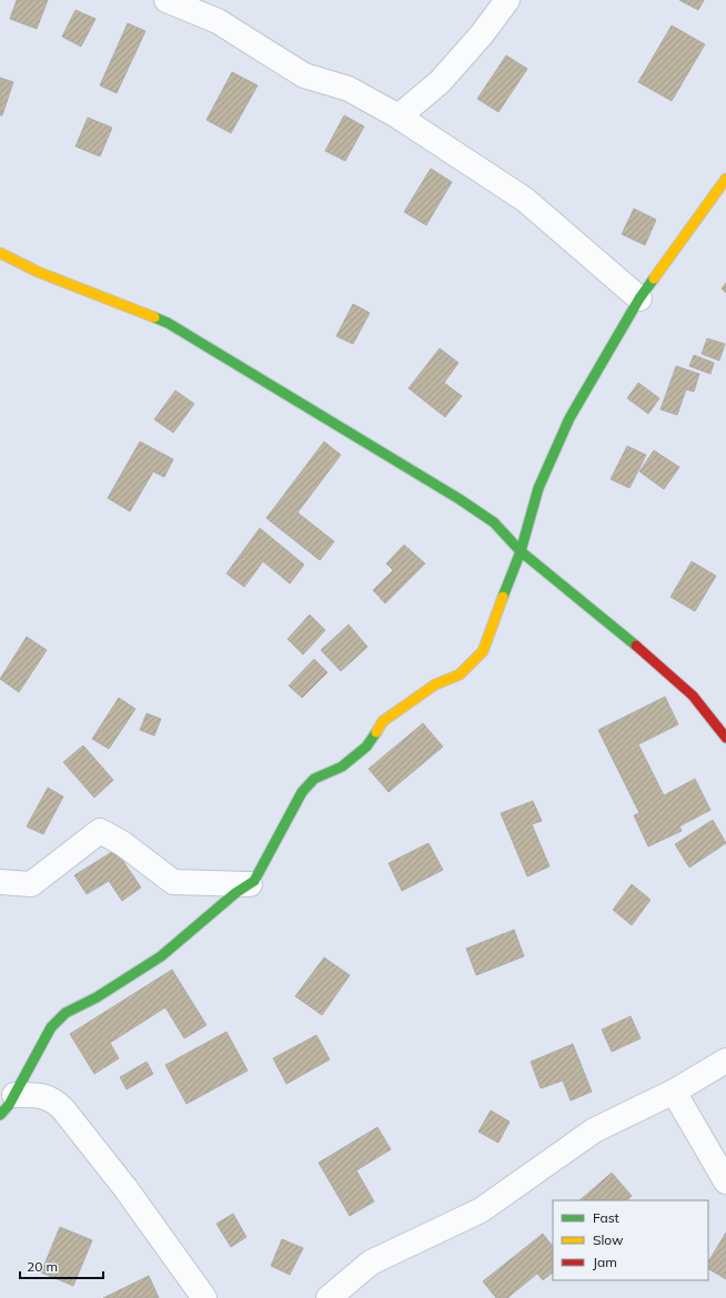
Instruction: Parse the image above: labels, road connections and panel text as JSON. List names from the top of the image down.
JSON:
{
  "legend": ["Fast", "Slow", "Jam"],
  "scale_bar": "20 m"
}
